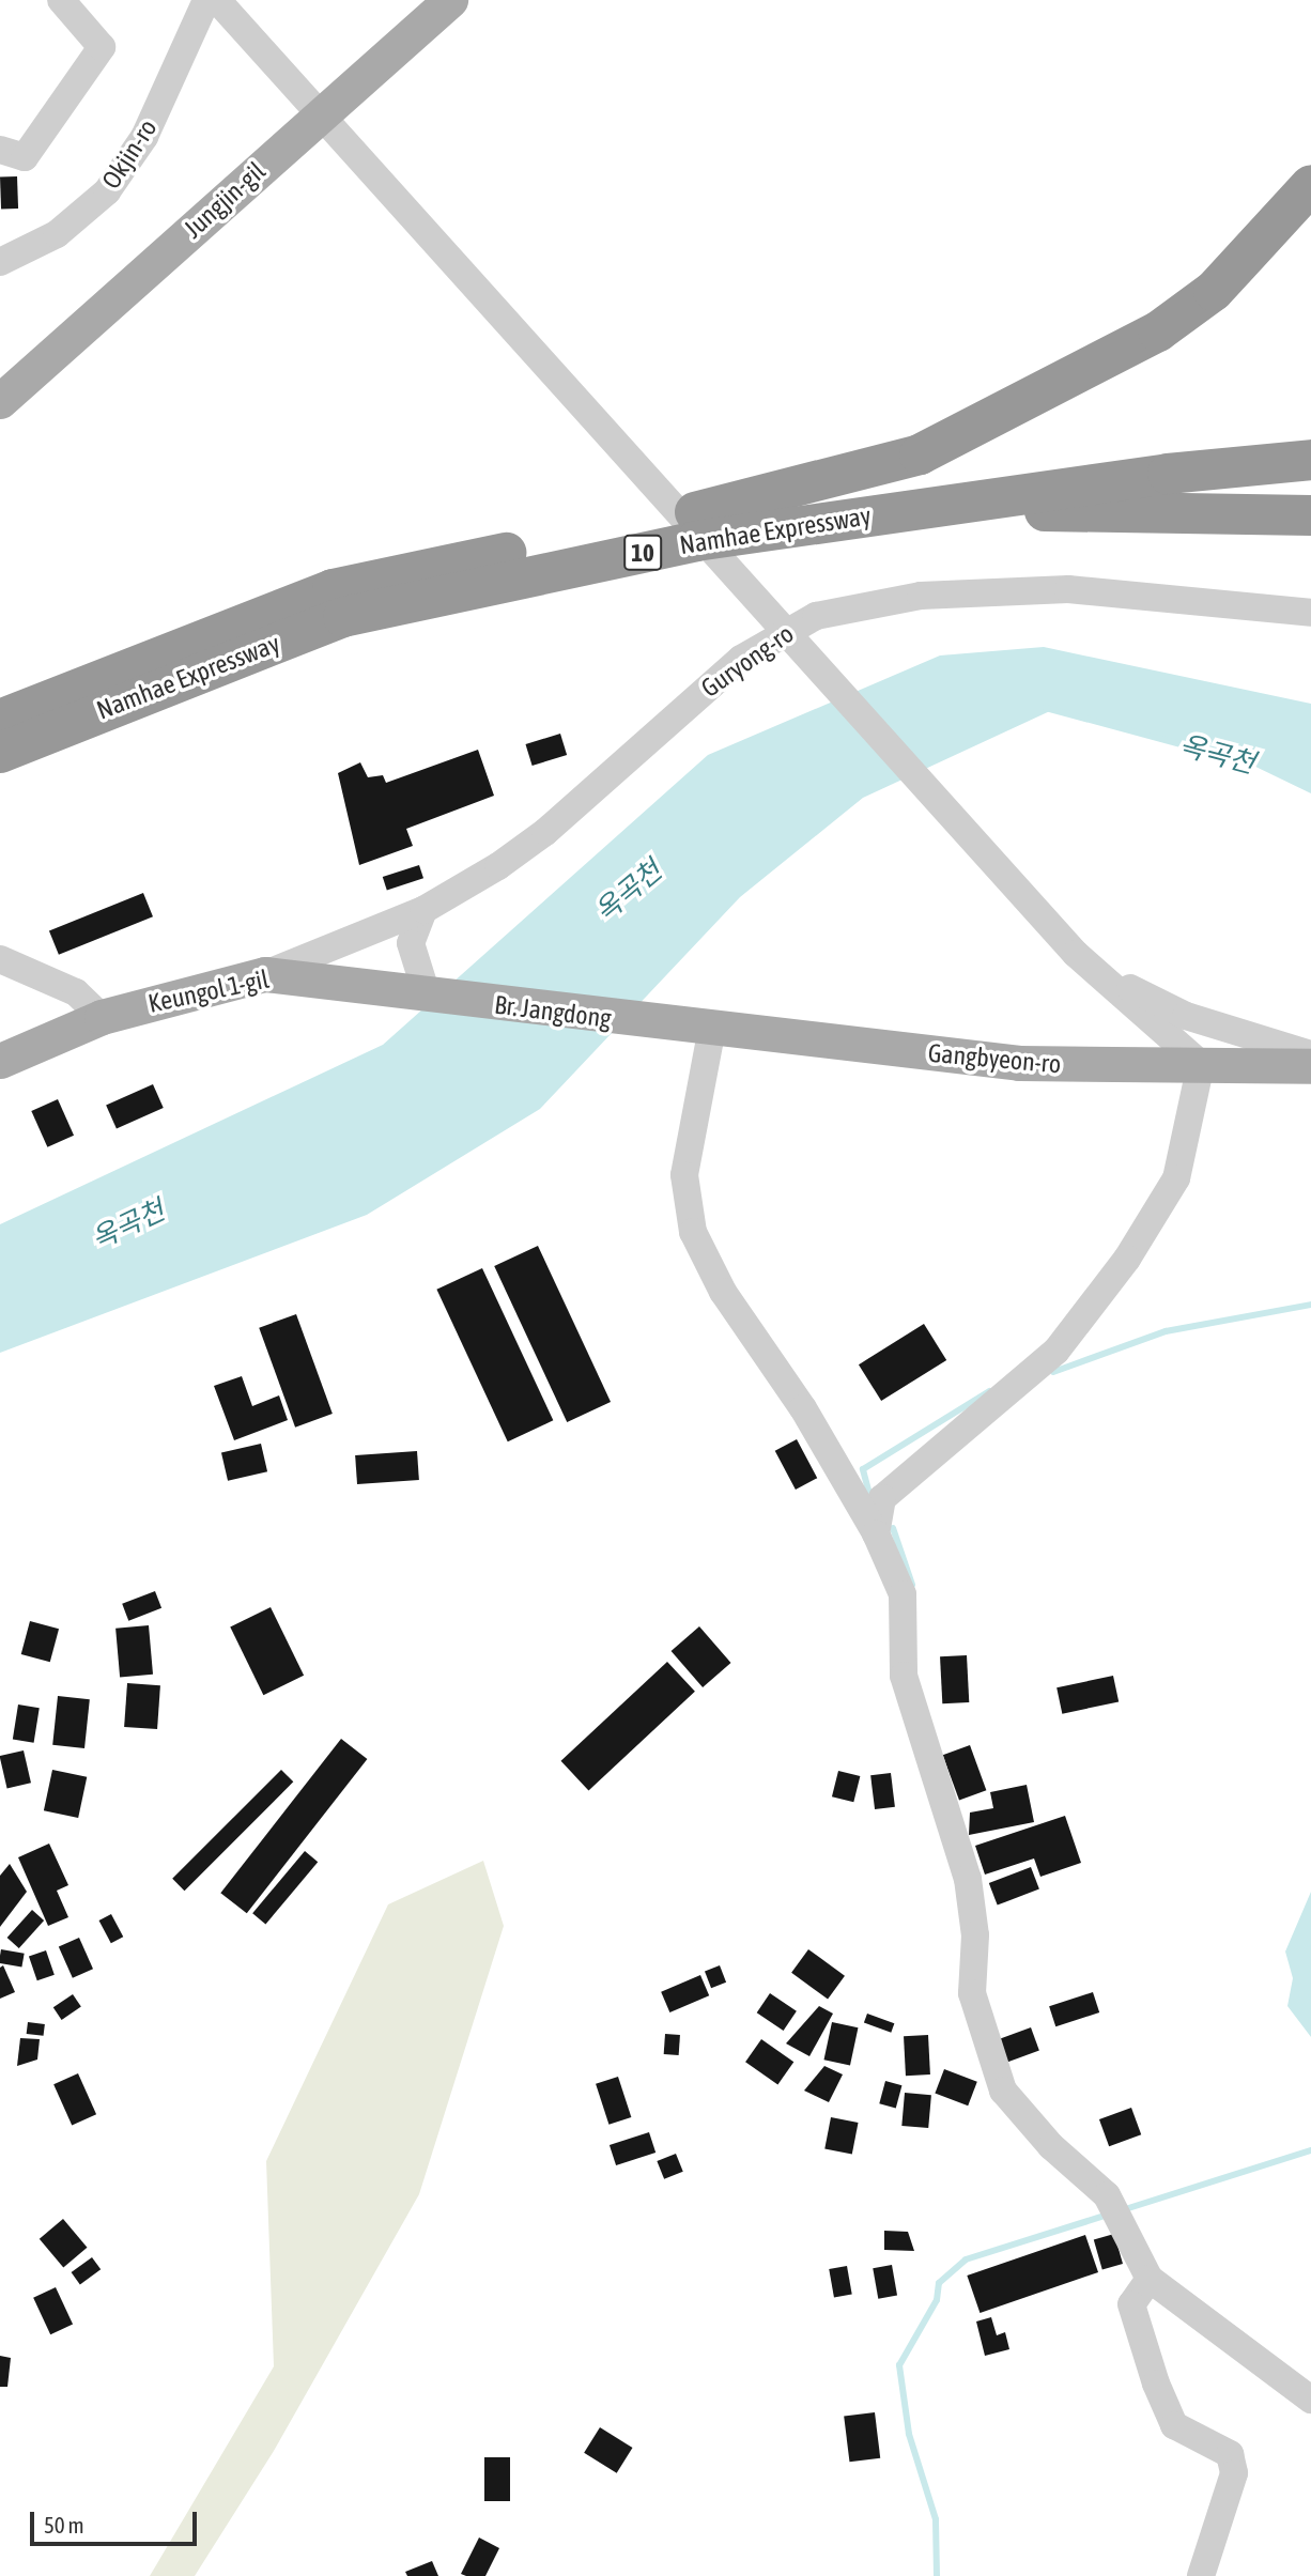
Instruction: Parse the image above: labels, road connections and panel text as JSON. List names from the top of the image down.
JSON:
{
  "streets": {
    "highway": ["Namhae Expressway", "10"],
    "main road": [
      "Jungjin-gil",
      "Keungol 1-gil",
      "Br. Jangdong",
      "Gangbyeon-ro"
    ],
    "street": ["Okjin-ro", "Guryong-ro"]
  },
  "crossings": [
    ["Guryong-ro", "Keungol 1-gil"],
    ["Keungol 1-gil", "Br. Jangdong"],
    ["Br. Jangdong", "Gangbyeon-ro"]
  ],
  "water": ["옥곡천"],
  "scale_bar": "50 m"
}
